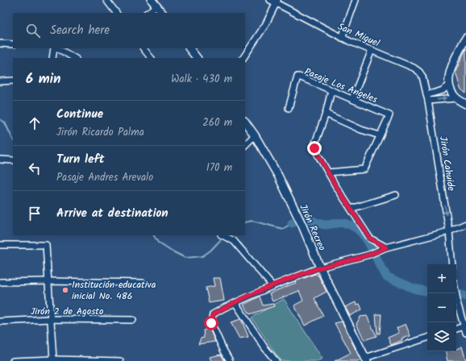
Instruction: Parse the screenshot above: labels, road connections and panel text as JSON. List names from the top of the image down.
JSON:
{
  "streets": {
    "main road": ["Jirón Recreo"],
    "street": [
      "San Miguel",
      "Pasaje Los Angeles",
      "Jirón Cahuide",
      "Jirón 2 de Agosto"
    ]
  },
  "crossings": [
    ["San Miguel", "Jirón Cahuide"]
  ],
  "one_way": ["Jirón Cahuide"],
  "places": ["Institución educativa inicial No. 486"],
  "page": {
    "search": "Search here",
    "heading": ["6 min", "Walk · 430 m"],
    "list": [
      ["Continue", "Jirón Ricardo Palma", "260 m"],
      ["Turn left", "Pasaje Andres Arevalo", "170 m"],
      "Arrive at destination"
    ],
    "map_buttons": ["+", "−"]
  }
}
